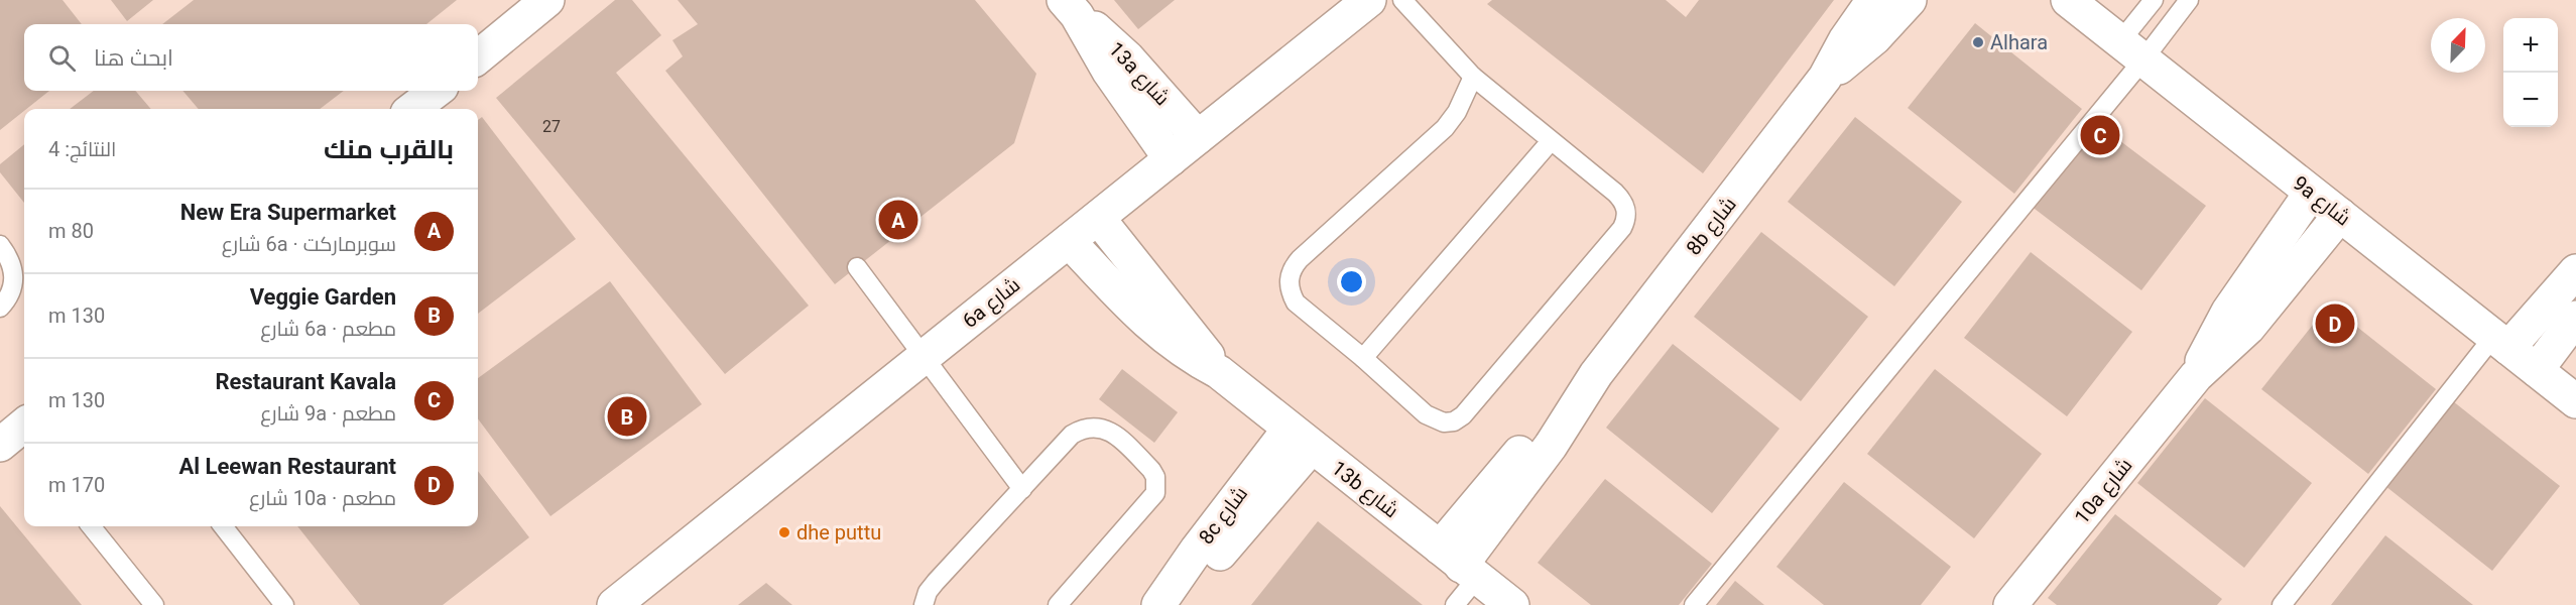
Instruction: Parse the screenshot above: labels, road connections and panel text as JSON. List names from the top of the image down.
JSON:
{
  "streets": {
    "street": [
      "13a شارع",
      "9a شارع",
      "8b شارع",
      "6a شارع",
      "13b شارع",
      "10a شارع",
      "8c شارع"
    ]
  },
  "crossings": [
    ["13a شارع", "6a شارع"],
    ["9a شارع", "10a شارع"],
    ["8b شارع", "13b شارع"],
    ["6a شارع", "13b شارع"],
    ["13b شارع", "8c شارع"]
  ],
  "places": ["Alhara", "dhe puttu"],
  "house_numbers": ["27"],
  "north": "top right",
  "page": {
    "map_buttons": ["+", "−"],
    "search": "ابحث هنا",
    "heading": ["بالقرب منك", "النتائج: 4"],
    "pins": [
      "C",
      "A",
      "D",
      "B"
    ],
    "list": [
      {
        "mark": "A",
        "name": "New Era Supermarket",
        "note": "سوبرماركت · 6a شارع",
        "value": "80 m"
      },
      {
        "mark": "B",
        "name": "Veggie Garden",
        "note": "مطعم · 6a شارع",
        "value": "130 m"
      },
      {
        "mark": "C",
        "name": "Restaurant Kavala",
        "note": "مطعم · 9a شارع",
        "value": "130 m"
      },
      {
        "mark": "D",
        "name": "Al Leewan Restaurant",
        "note": "مطعم · 10a شارع",
        "value": "170 m"
      }
    ]
  }
}
